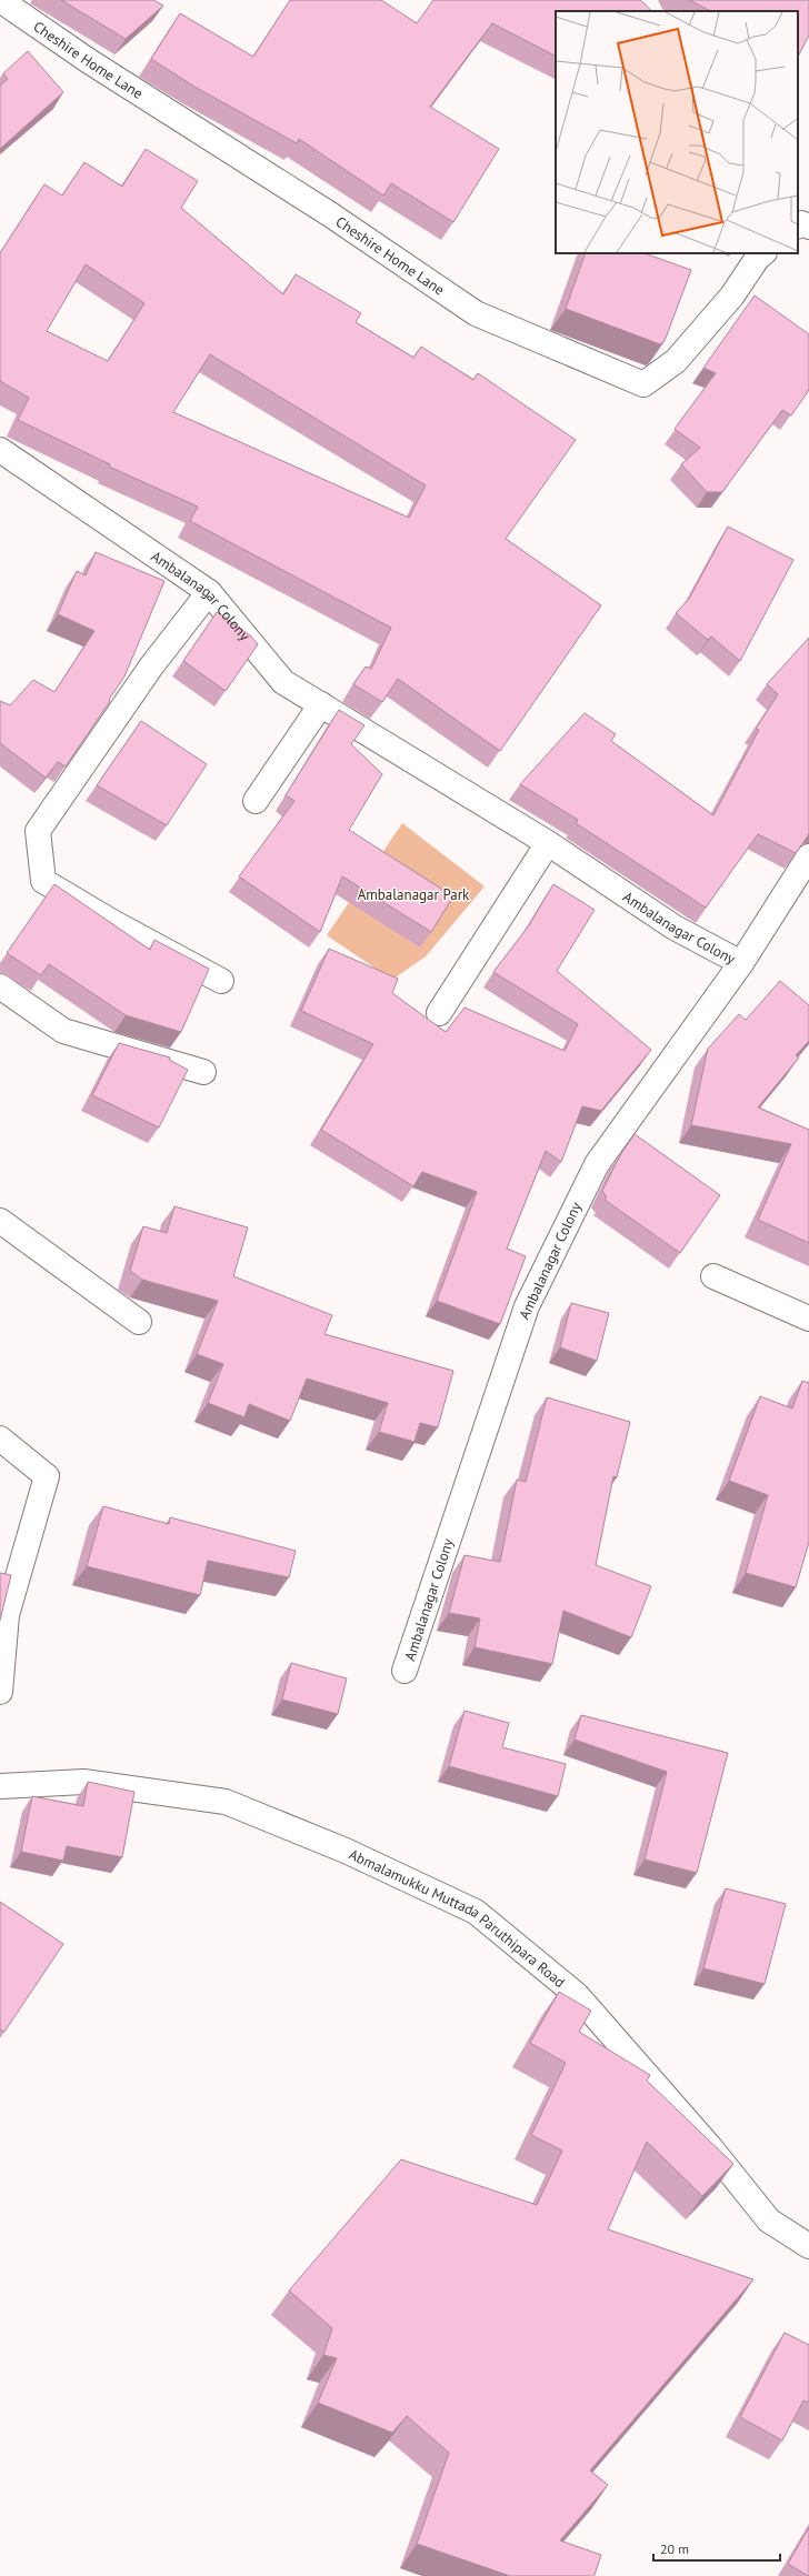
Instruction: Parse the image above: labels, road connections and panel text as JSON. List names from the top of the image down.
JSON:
{
  "streets": {
    "street": ["Cheshire Home Lane", "Ambalanagar Colony", "Abmalamukku Muttada Paruthipara Road"]
  },
  "parks": ["Ambalanagar Park"],
  "scale_bar": "20 m"
}
